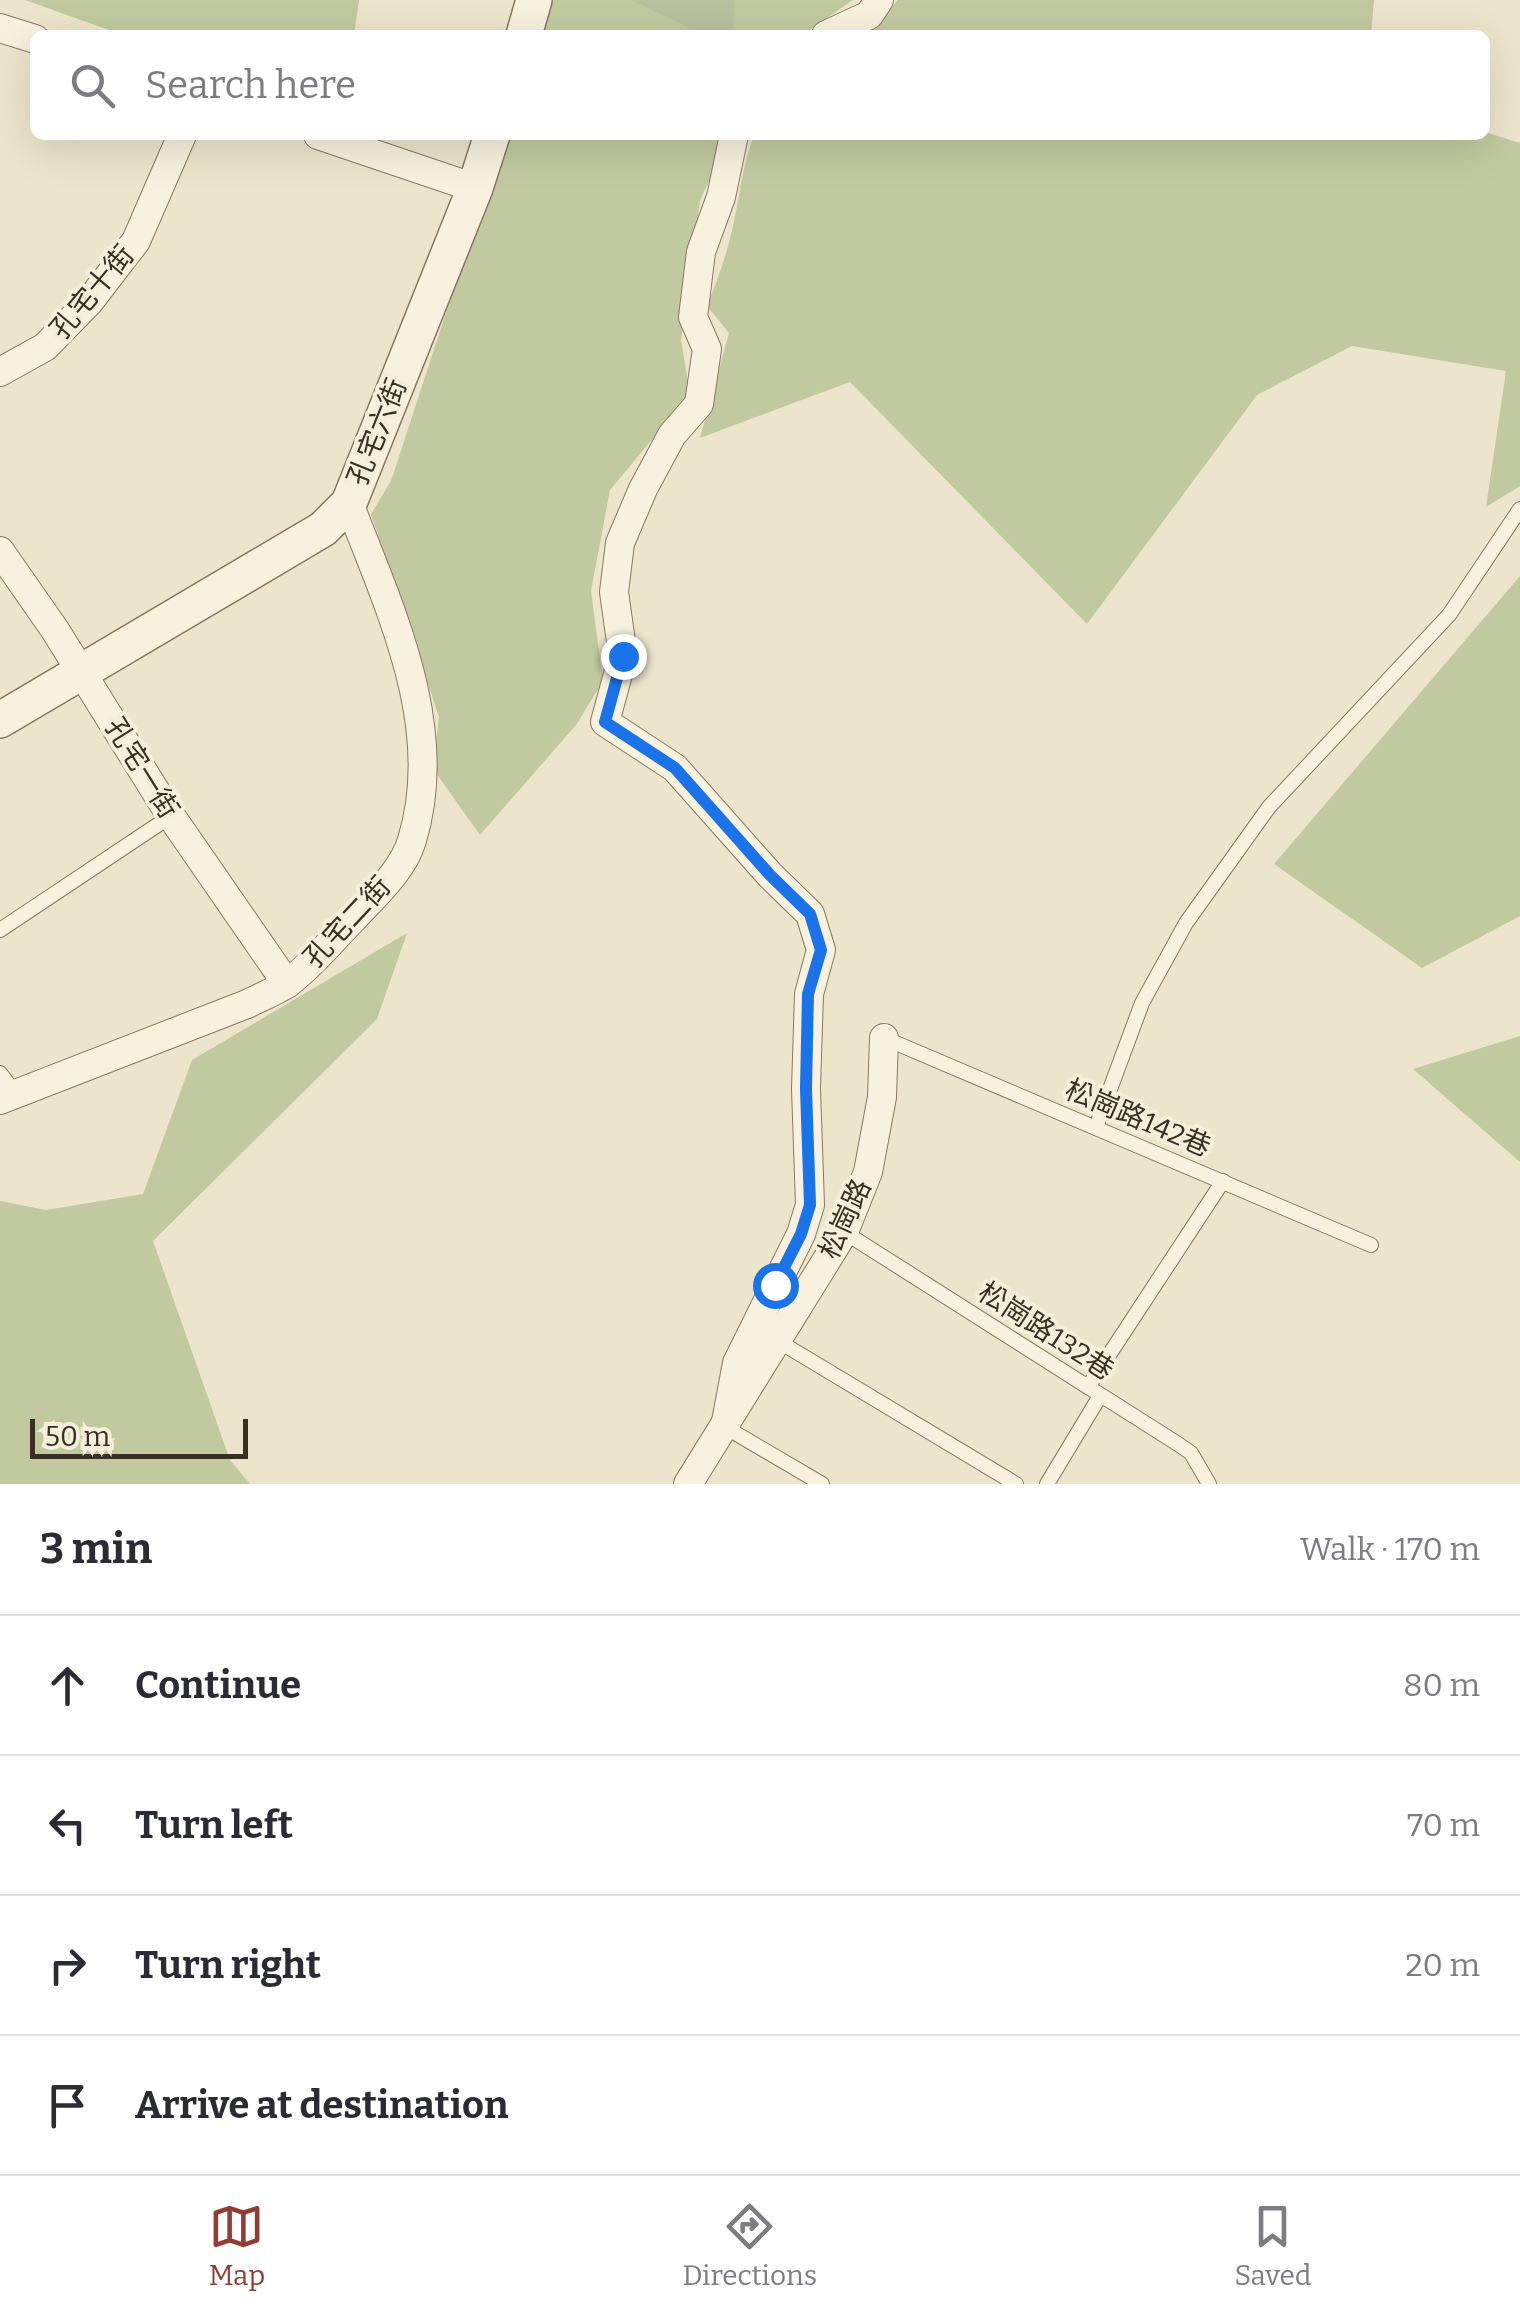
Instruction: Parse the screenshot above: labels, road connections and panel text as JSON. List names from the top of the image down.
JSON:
{
  "streets": {
    "street": [
      "孔宅十街",
      "孔宅六街",
      "孔宅一街",
      "孔宅二街",
      "松崗路"
    ],
    "lane": ["松崗路142巷", "松崗路132巷"]
  },
  "crossings": [
    ["孔宅六街", "孔宅一街"],
    ["孔宅六街", "孔宅二街"],
    ["孔宅一街", "孔宅二街"],
    ["松崗路142巷", "松崗路"],
    ["松崗路", "松崗路132巷"]
  ],
  "scale_bar": "50 m",
  "page": {
    "search": "Search here",
    "scale": "50 m",
    "heading": ["3 min", "Walk · 170 m"],
    "list": [
      ["Continue", "80 m"],
      ["Turn left", "70 m"],
      ["Turn right", "20 m"],
      "Arrive at destination"
    ],
    "nav": ["Map", "Directions", "Saved"]
  }
}
